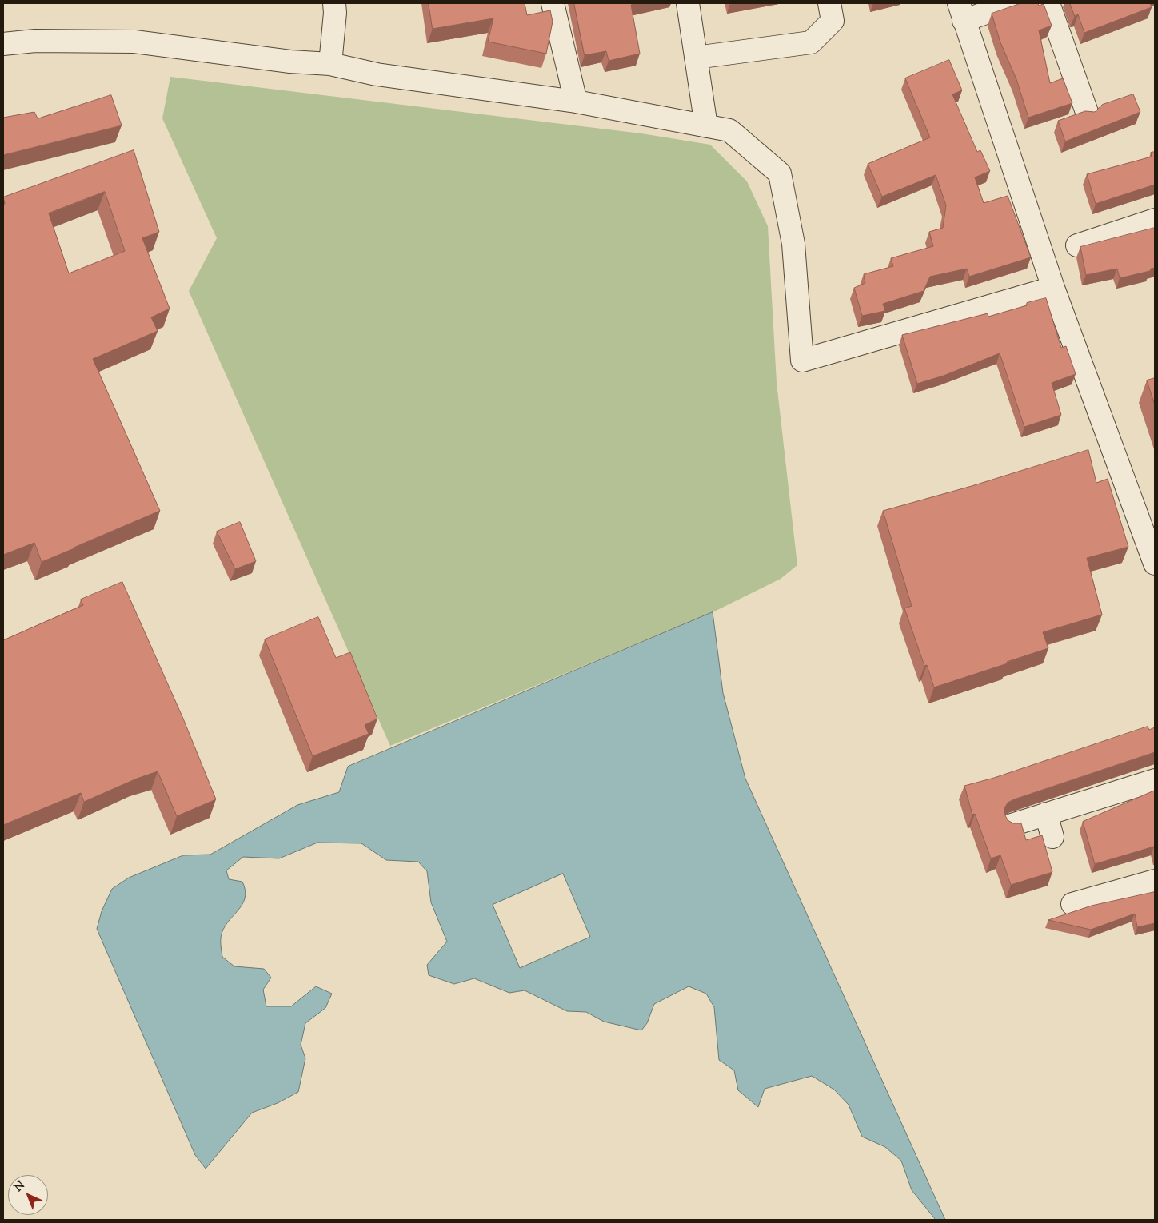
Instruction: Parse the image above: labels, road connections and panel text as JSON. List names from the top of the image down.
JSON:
{
  "north": "top left"
}
